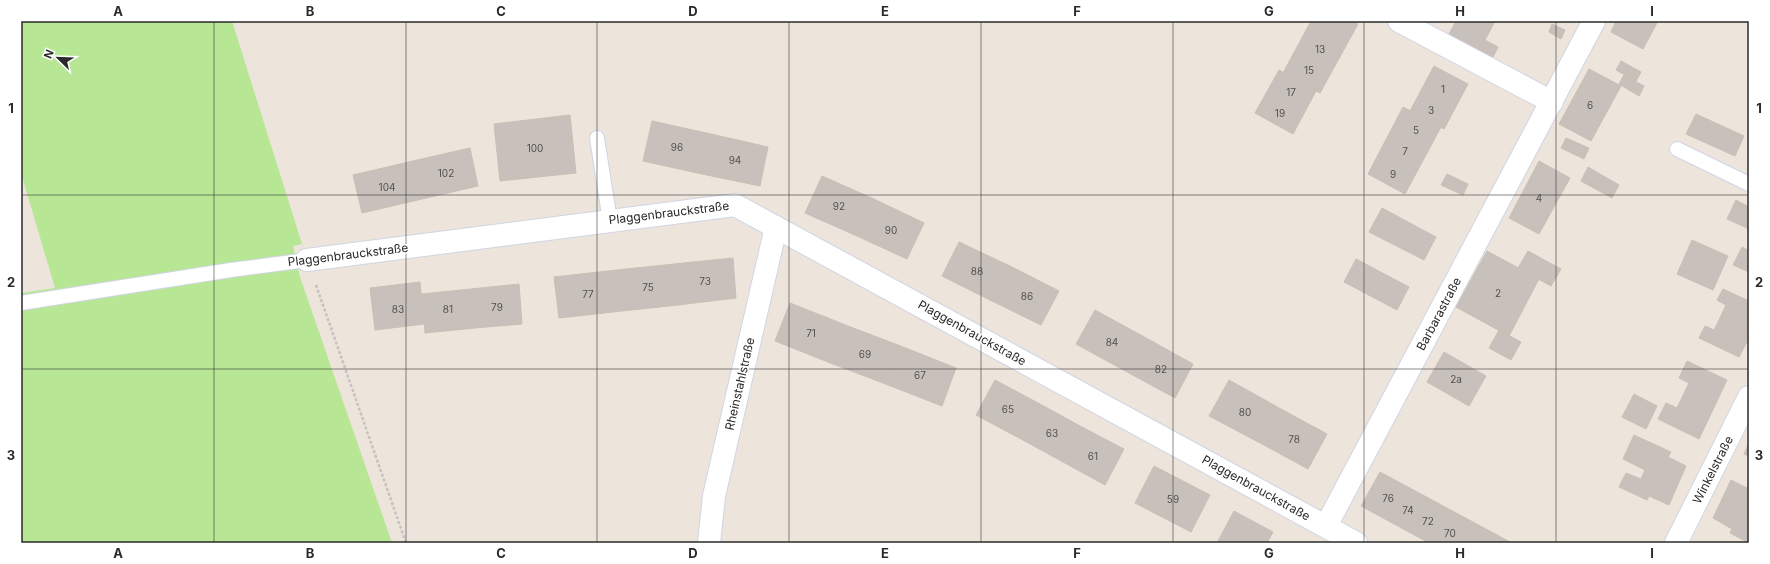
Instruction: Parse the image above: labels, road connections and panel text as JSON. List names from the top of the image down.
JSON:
{
  "streets": {
    "street": [
      "Plaggenbrauckstraße",
      "Barbarastraße",
      "Rheinstahlstraße",
      "Winkelstraße"
    ]
  },
  "crossings": [
    ["Plaggenbrauckstraße", "Barbarastraße"],
    ["Plaggenbrauckstraße", "Rheinstahlstraße"]
  ],
  "house_numbers": [
    "13",
    "15",
    "1",
    "17",
    "6",
    "3",
    "19",
    "5",
    "96",
    "100",
    "7",
    "94",
    "102",
    "9",
    "104",
    "4",
    "92",
    "90",
    "88",
    "73",
    "75",
    "2",
    "77",
    "86",
    "79",
    "83",
    "81",
    "71",
    "84",
    "69",
    "82",
    "67",
    "2a",
    "65",
    "80",
    "63",
    "78",
    "61",
    "76",
    "59",
    "74",
    "72",
    "70"
  ],
  "north": "top left",
  "grid": {
    "columns": [
      "A",
      "B",
      "C",
      "D",
      "E",
      "F",
      "G",
      "H",
      "I"
    ],
    "rows": ["1", "2", "3"]
  }
}
